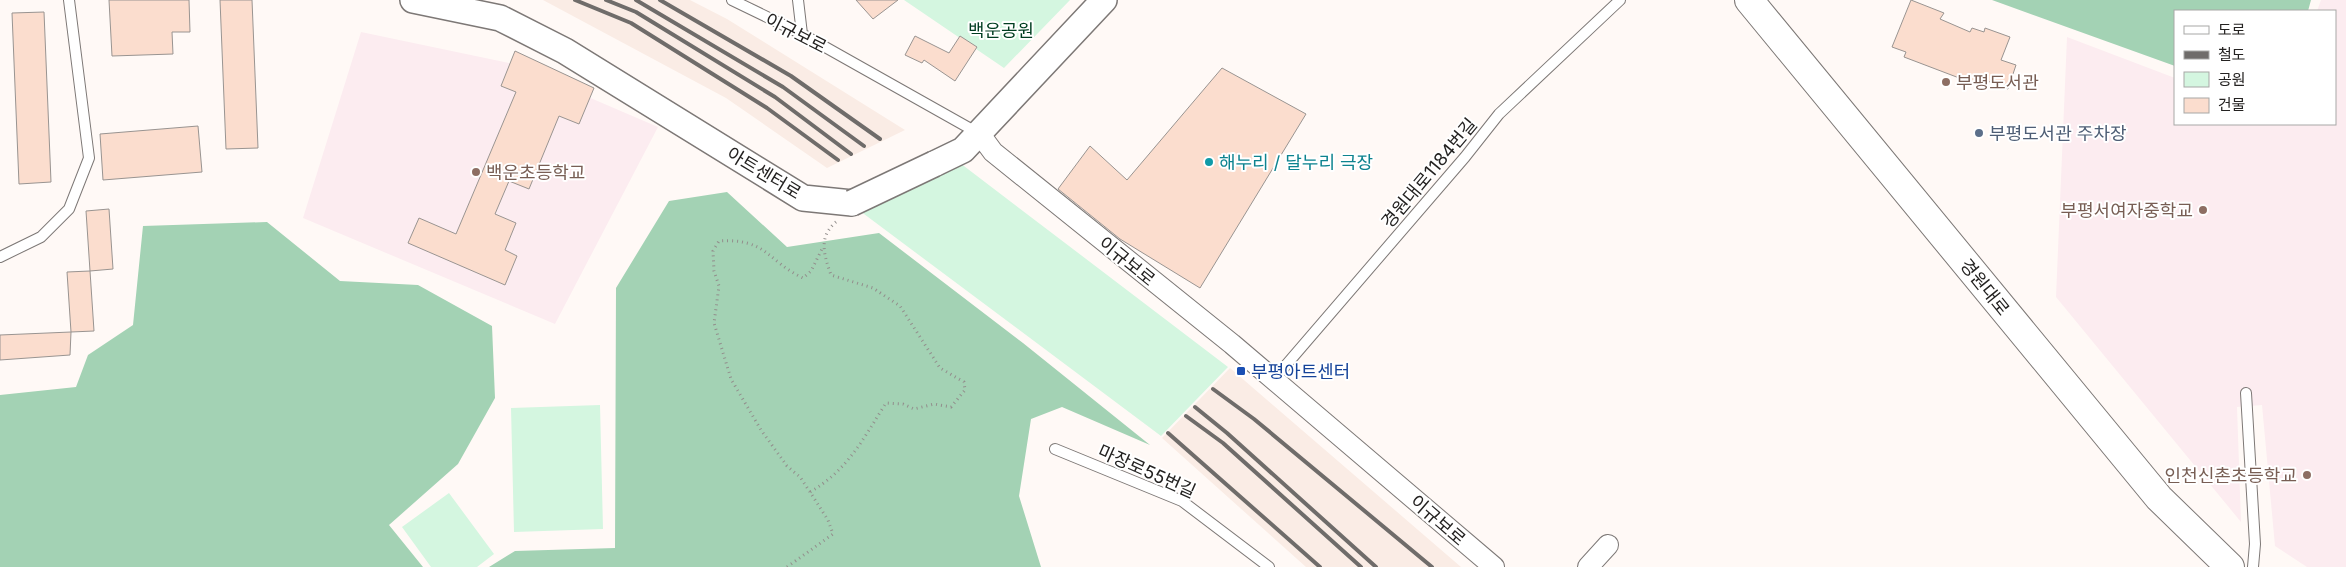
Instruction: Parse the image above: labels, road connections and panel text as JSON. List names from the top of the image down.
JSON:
{
  "streets": {
    "main road": ["경원대로"],
    "street": ["이규보로", "아트센터로"],
    "lane": ["경원대로1184번길", "마장로55번길"]
  },
  "crossings": [
    ["이규보로", "경원대로1184번길"]
  ],
  "parks": ["백운공원"],
  "places": {
    "other": [
      "부평도서관",
      "부평도서관 주차장",
      "해누리 / 달누리 극장",
      "백운초등학교",
      "부평서여자중학교",
      "인천신촌초등학교"
    ],
    "transit": ["부평아트센터"]
  },
  "legend": [
    "도로",
    "철도",
    "공원",
    "건물"
  ]
}
